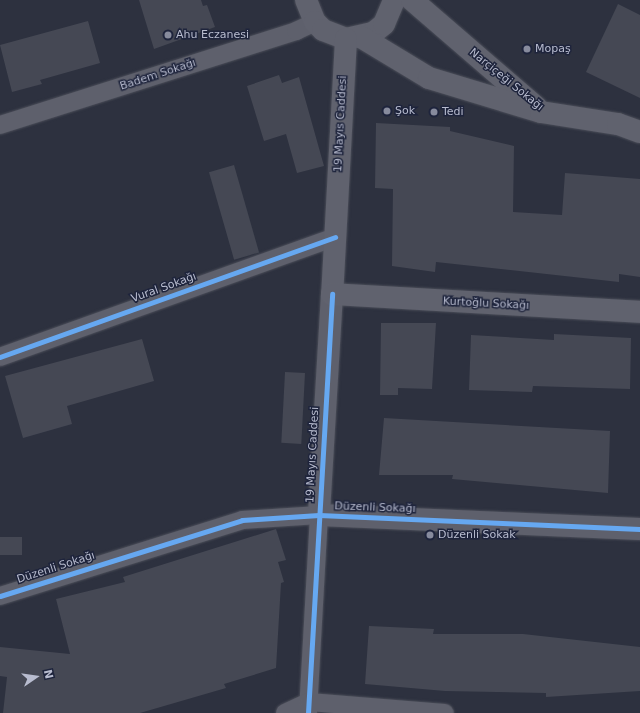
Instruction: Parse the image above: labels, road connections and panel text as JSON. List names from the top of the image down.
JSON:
{
  "streets": {
    "main road": ["Narçiçeği Sokağı", "19 Mayıs Caddesi", "Kurtoğlu Sokağı"],
    "street": ["Badem Sokağı", "Vural Sokağı", "Düzenli Sokağı"]
  },
  "crossings": [
    ["19 Mayıs Caddesi", "Vural Sokağı"],
    ["19 Mayıs Caddesi", "Kurtoğlu Sokağı"],
    ["19 Mayıs Caddesi", "Düzenli Sokağı"]
  ],
  "places": [
    "Ahu Eczanesi",
    "Mopaş",
    "Şok",
    "Tedi",
    "Düzenli Sokak"
  ],
  "north": "right"
}
